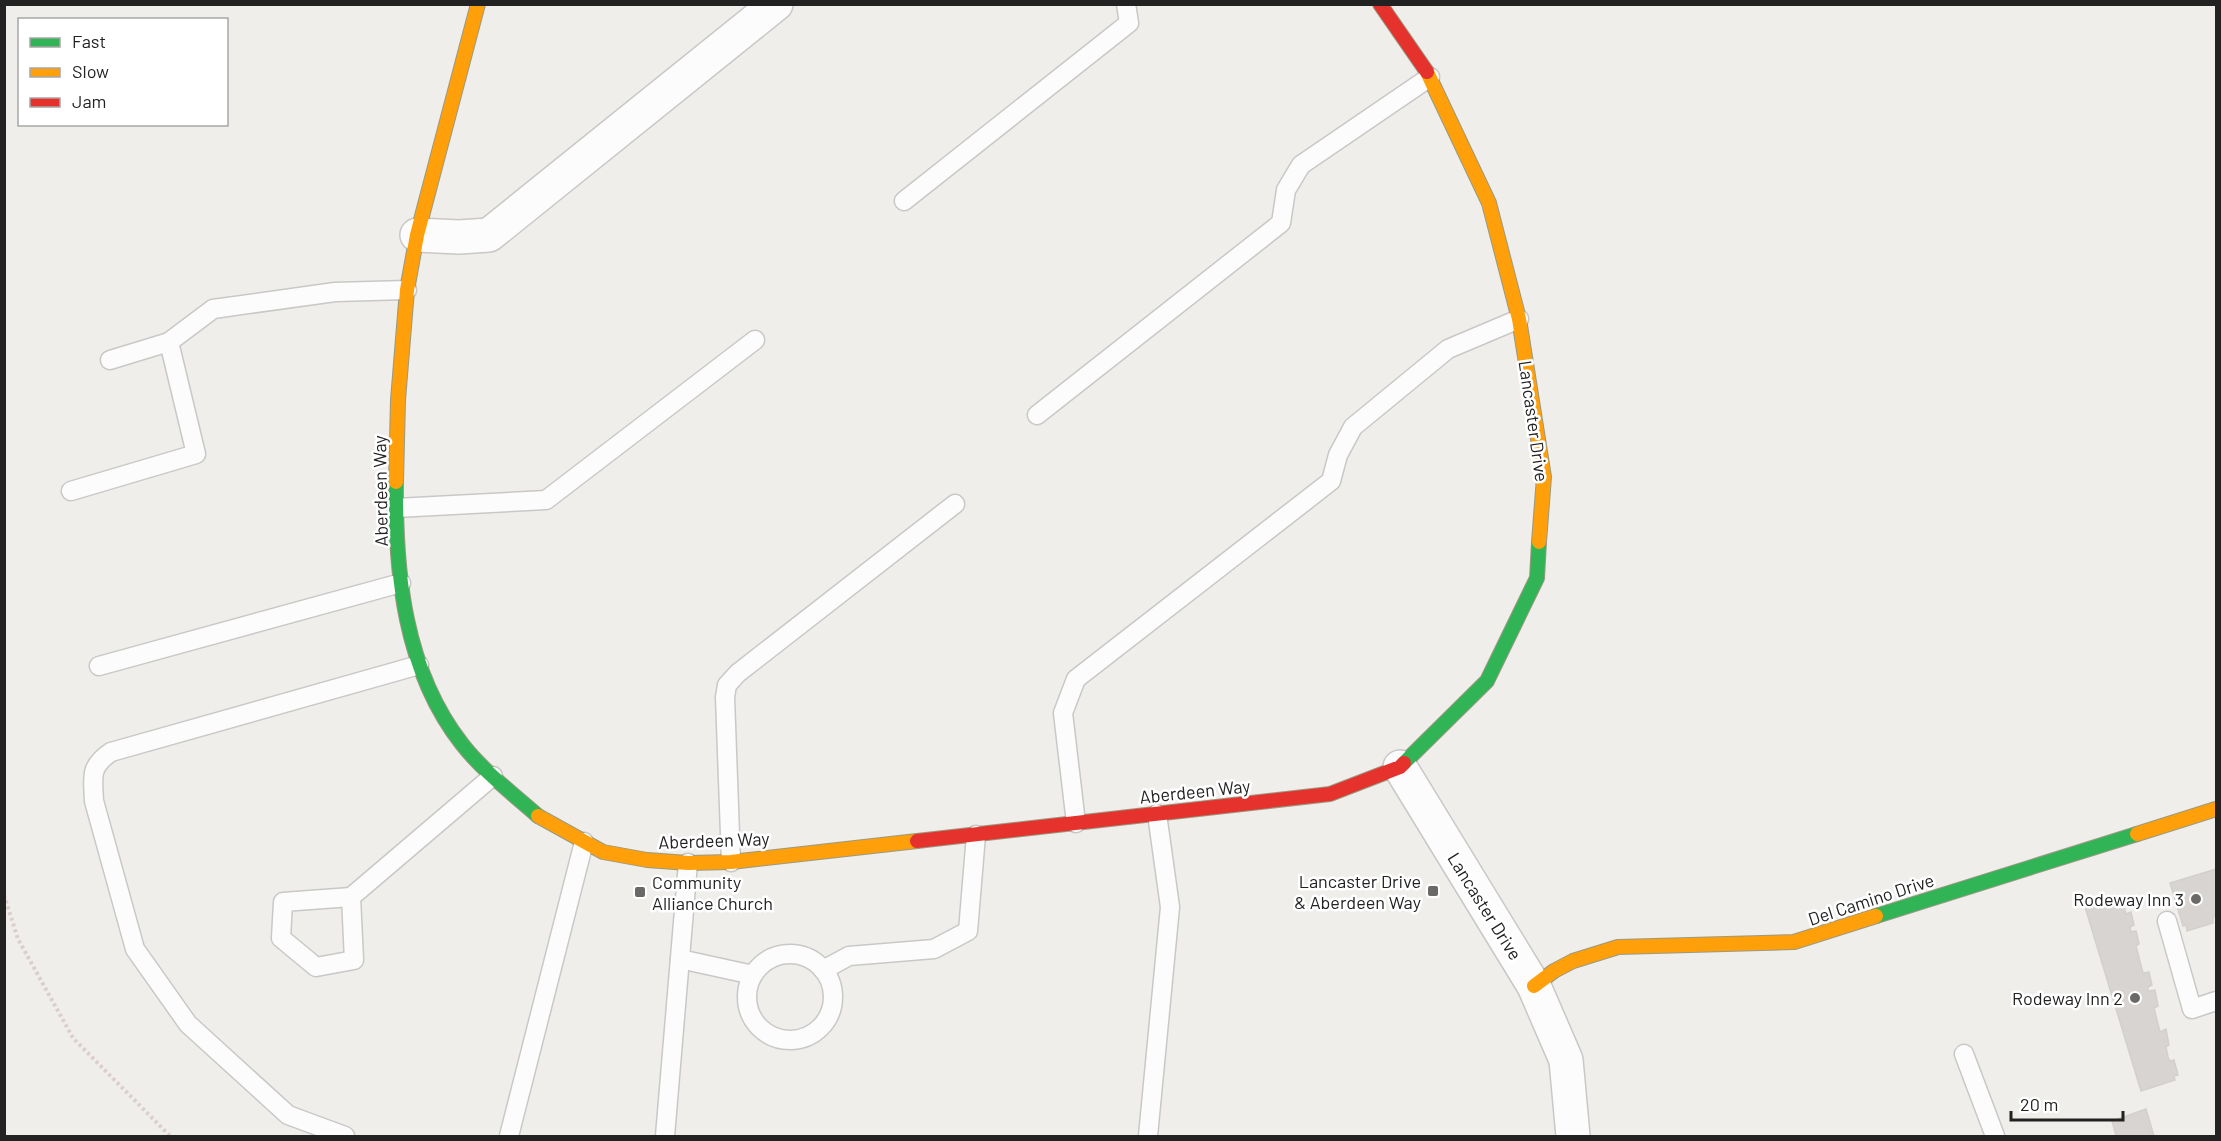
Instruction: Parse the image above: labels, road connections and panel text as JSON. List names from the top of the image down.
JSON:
{
  "streets": {
    "street": ["Lancaster Drive", "Aberdeen Way", "Del Camino Drive"]
  },
  "crossings": [
    ["Lancaster Drive", "Aberdeen Way"],
    ["Lancaster Drive", "Del Camino Drive"]
  ],
  "places": {
    "transit": ["Lancaster Drive & Aberdeen Way", "Community Alliance Church"],
    "other": ["Rodeway Inn 3", "Rodeway Inn 2"]
  },
  "legend": ["Fast", "Slow", "Jam"],
  "scale_bar": "20 m"
}
